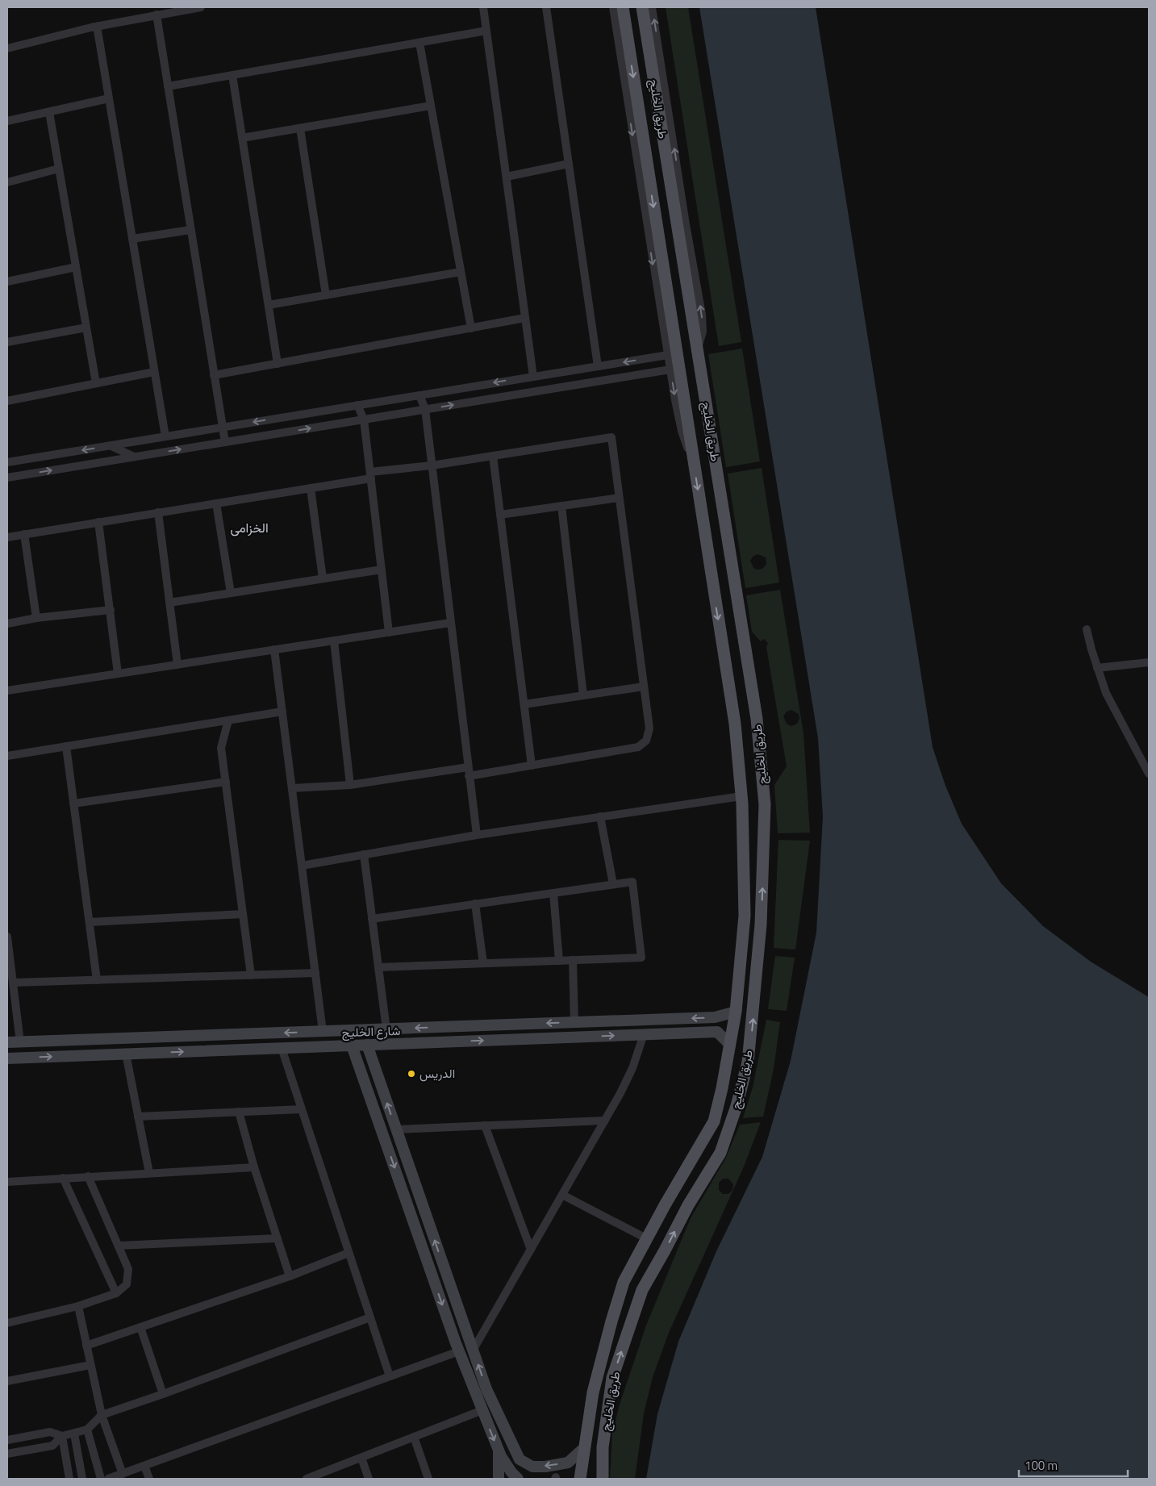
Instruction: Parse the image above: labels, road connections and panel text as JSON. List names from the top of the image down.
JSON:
{
  "streets": {
    "main road": ["طريق الخليج"],
    "street": ["شارع الخليج"]
  },
  "crossings": [
    ["طريق الخليج", "شارع الخليج"]
  ],
  "districts": ["الخزامى"],
  "places": ["الدريس"],
  "scale_bar": "100 m"
}
